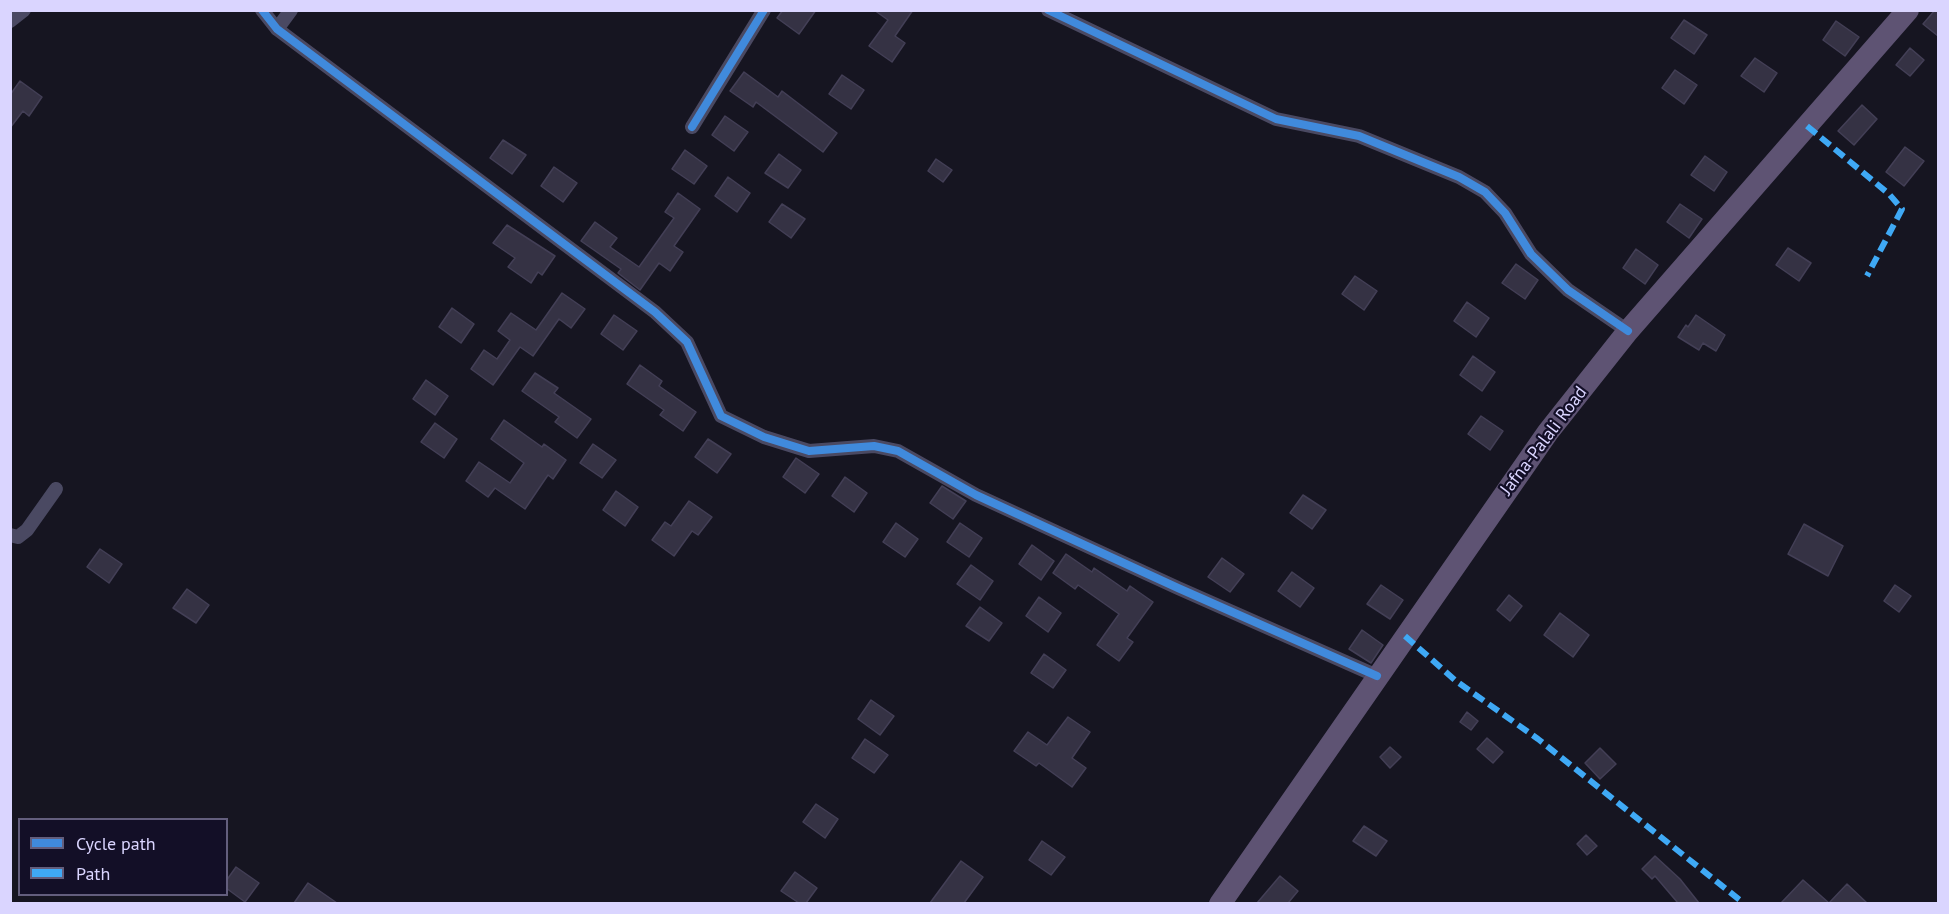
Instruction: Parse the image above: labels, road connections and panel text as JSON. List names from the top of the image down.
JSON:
{
  "streets": {
    "main road": ["Jafna-Palali Road"]
  },
  "legend": ["Cycle path", "Path"]
}
